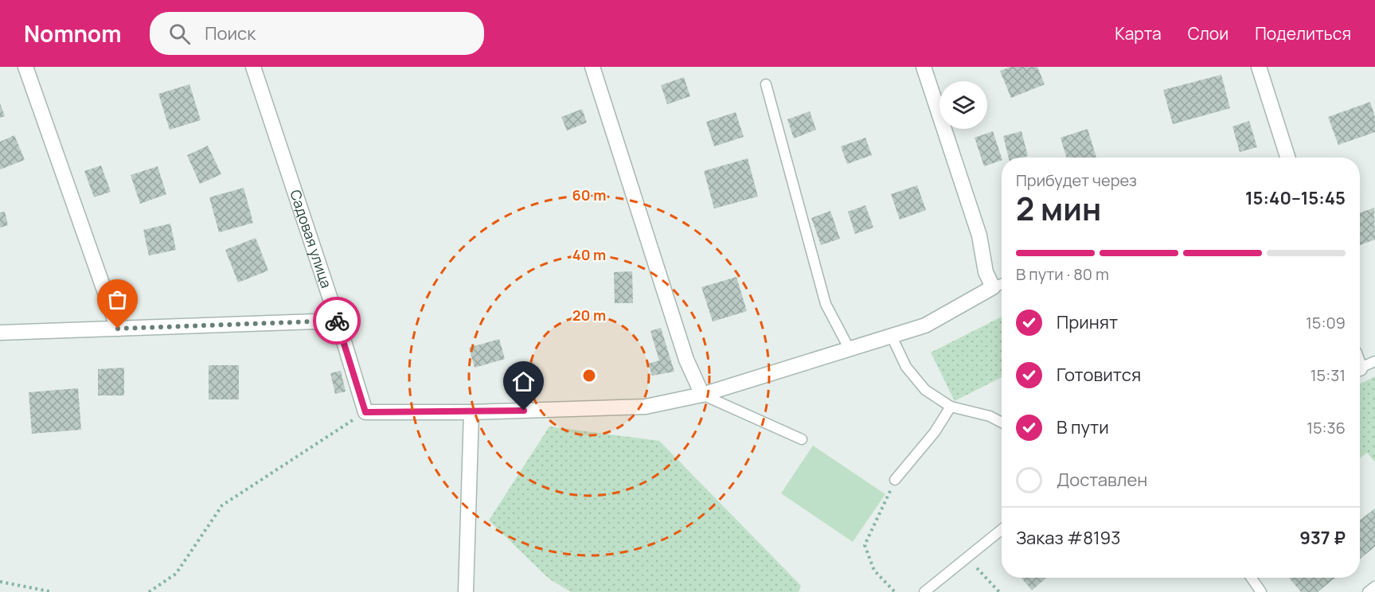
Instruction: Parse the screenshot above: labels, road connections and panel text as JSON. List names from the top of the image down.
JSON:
{
  "streets": {
    "street": ["Садовая улица"]
  },
  "page": {
    "header": "Nomnom",
    "search": "Поиск",
    "nav": ["Карта", "Слои", "Поделиться"],
    "heading": ["2 мин", "Прибудет через", "15:40–15:45"],
    "panel": ["Заказ #8193", "937 ₽"],
    "bar": "В пути · 80 m",
    "list": [
      ["Принят", "15:09"],
      ["Готовится", "15:31"],
      ["В пути", "15:36"],
      "Доставлен"
    ]
  },
  "rings": ["60 m", "40 m", "20 m"]
}
